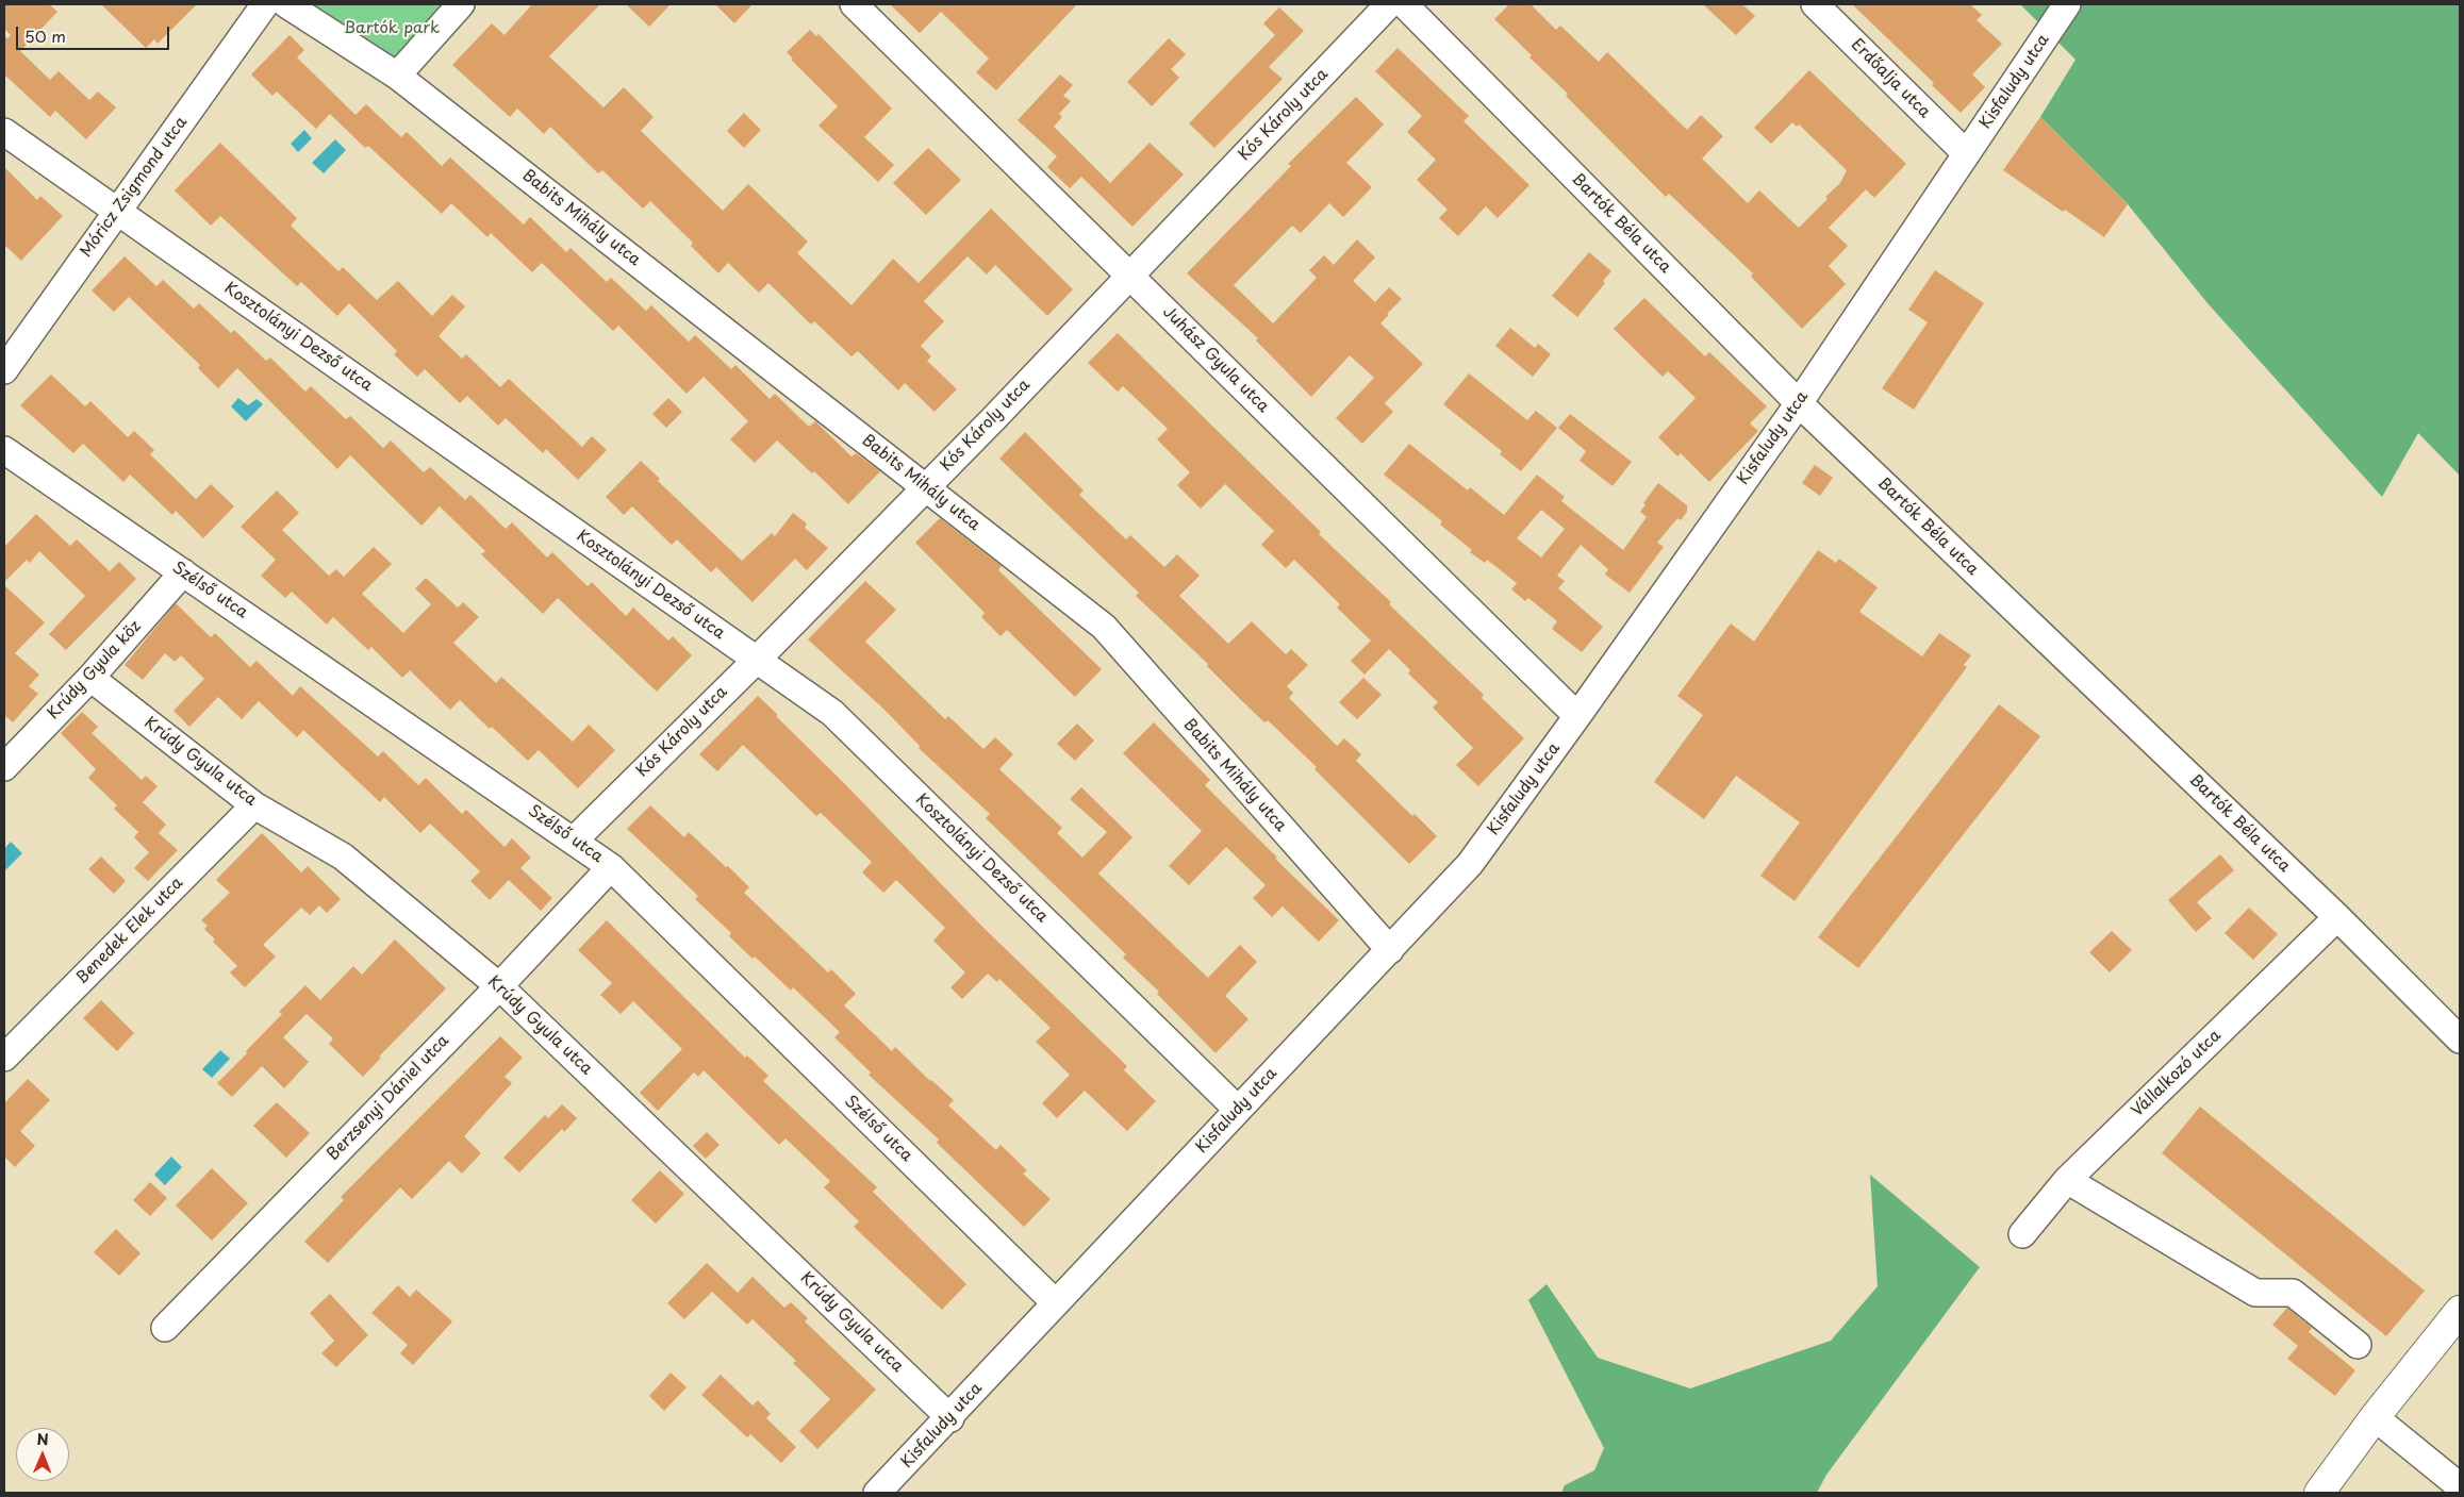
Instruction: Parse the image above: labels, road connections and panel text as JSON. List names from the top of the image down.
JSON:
{
  "streets": {
    "street": [
      "Erdőalja utca",
      "Kisfaludy utca",
      "Kós Károly utca",
      "Móricz Zsigmond utca",
      "Babits Mihály utca",
      "Bartók Béla utca",
      "Kosztolányi Dezső utca",
      "Juhász Gyula utca",
      "Szélső utca",
      "Krúdy Gyula köz",
      "Krúdy Gyula utca",
      "Benedek Elek utca",
      "Vállalkozó utca",
      "Berzsenyi Dániel utca"
    ]
  },
  "crossings": [
    ["Erdőalja utca", "Kisfaludy utca"],
    ["Kisfaludy utca", "Babits Mihály utca"],
    ["Kisfaludy utca", "Bartók Béla utca"],
    ["Kisfaludy utca", "Kosztolányi Dezső utca"],
    ["Kisfaludy utca", "Juhász Gyula utca"],
    ["Kisfaludy utca", "Szélső utca"],
    ["Kisfaludy utca", "Krúdy Gyula utca"],
    ["Kós Károly utca", "Babits Mihály utca"],
    ["Kós Károly utca", "Kosztolányi Dezső utca"],
    ["Kós Károly utca", "Juhász Gyula utca"],
    ["Kós Károly utca", "Szélső utca"],
    ["Móricz Zsigmond utca", "Kosztolányi Dezső utca"],
    ["Bartók Béla utca", "Vállalkozó utca"],
    ["Szélső utca", "Krúdy Gyula köz"],
    ["Szélső utca", "Berzsenyi Dániel utca"],
    ["Krúdy Gyula köz", "Krúdy Gyula utca"],
    ["Krúdy Gyula utca", "Benedek Elek utca"],
    ["Krúdy Gyula utca", "Berzsenyi Dániel utca"]
  ],
  "parks": ["Bartók park"],
  "scale_bar": "50 m",
  "north": "top"
}
